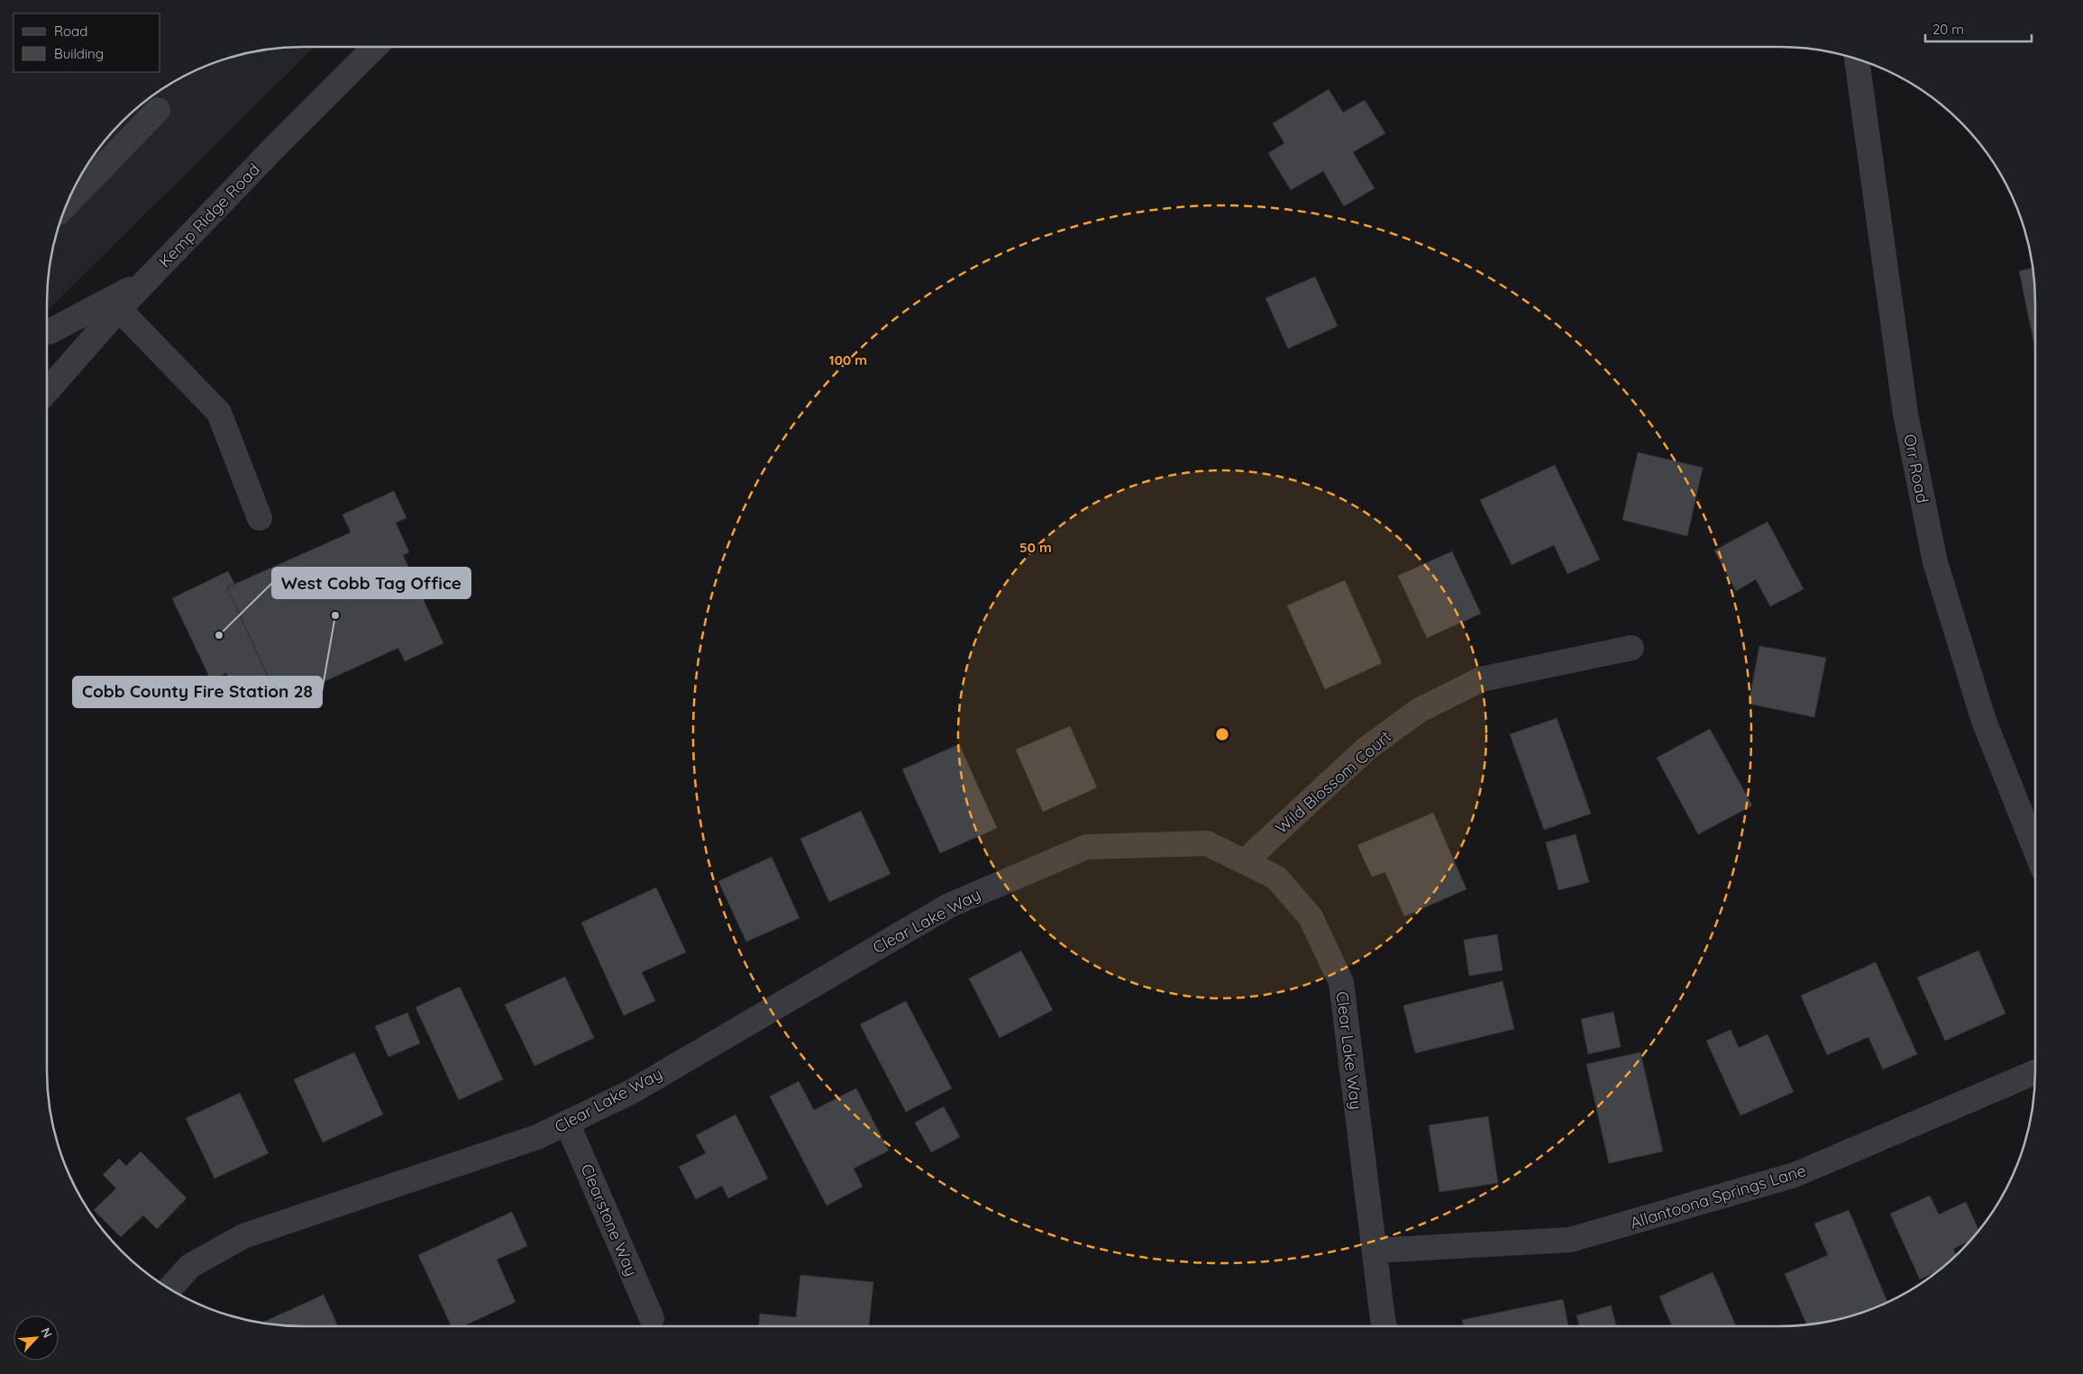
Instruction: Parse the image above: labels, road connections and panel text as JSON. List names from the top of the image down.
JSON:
{
  "streets": {
    "street": [
      "Kemp Ridge Road",
      "Orr Road",
      "Wild Blossom Court",
      "Clear Lake Way",
      "Allantoona Springs Lane",
      "Clearstone Way"
    ]
  },
  "crossings": [
    ["Wild Blossom Court", "Clear Lake Way"],
    ["Clear Lake Way", "Allantoona Springs Lane"],
    ["Clear Lake Way", "Clearstone Way"]
  ],
  "places": ["Cobb County Fire Station 28", "West Cobb Tag Office"],
  "legend": ["Road", "Building"],
  "scale_bar": "20 m",
  "north": "top right",
  "rings": ["100 m", "50 m"]
}
